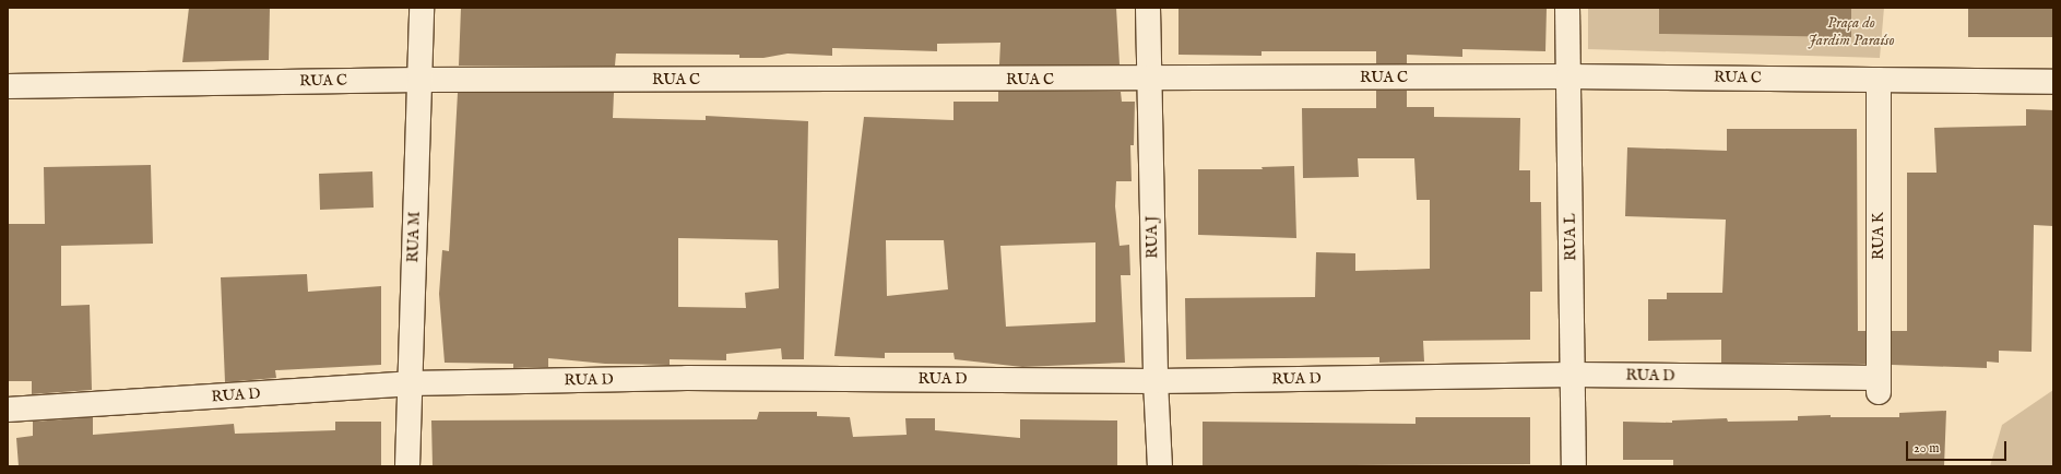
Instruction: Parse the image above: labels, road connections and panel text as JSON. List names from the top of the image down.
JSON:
{
  "streets": {
    "street": [
      "RUA C",
      "RUA K",
      "RUA M",
      "RUA J",
      "RUA L",
      "RUA D"
    ]
  },
  "crossings": [
    ["RUA C", "RUA K"],
    ["RUA C", "RUA M"],
    ["RUA C", "RUA J"],
    ["RUA C", "RUA L"],
    ["RUA K", "RUA D"],
    ["RUA M", "RUA D"],
    ["RUA J", "RUA D"],
    ["RUA L", "RUA D"]
  ],
  "parks": ["Praça do Jardim Paraíso"],
  "scale_bar": "20 m"
}
